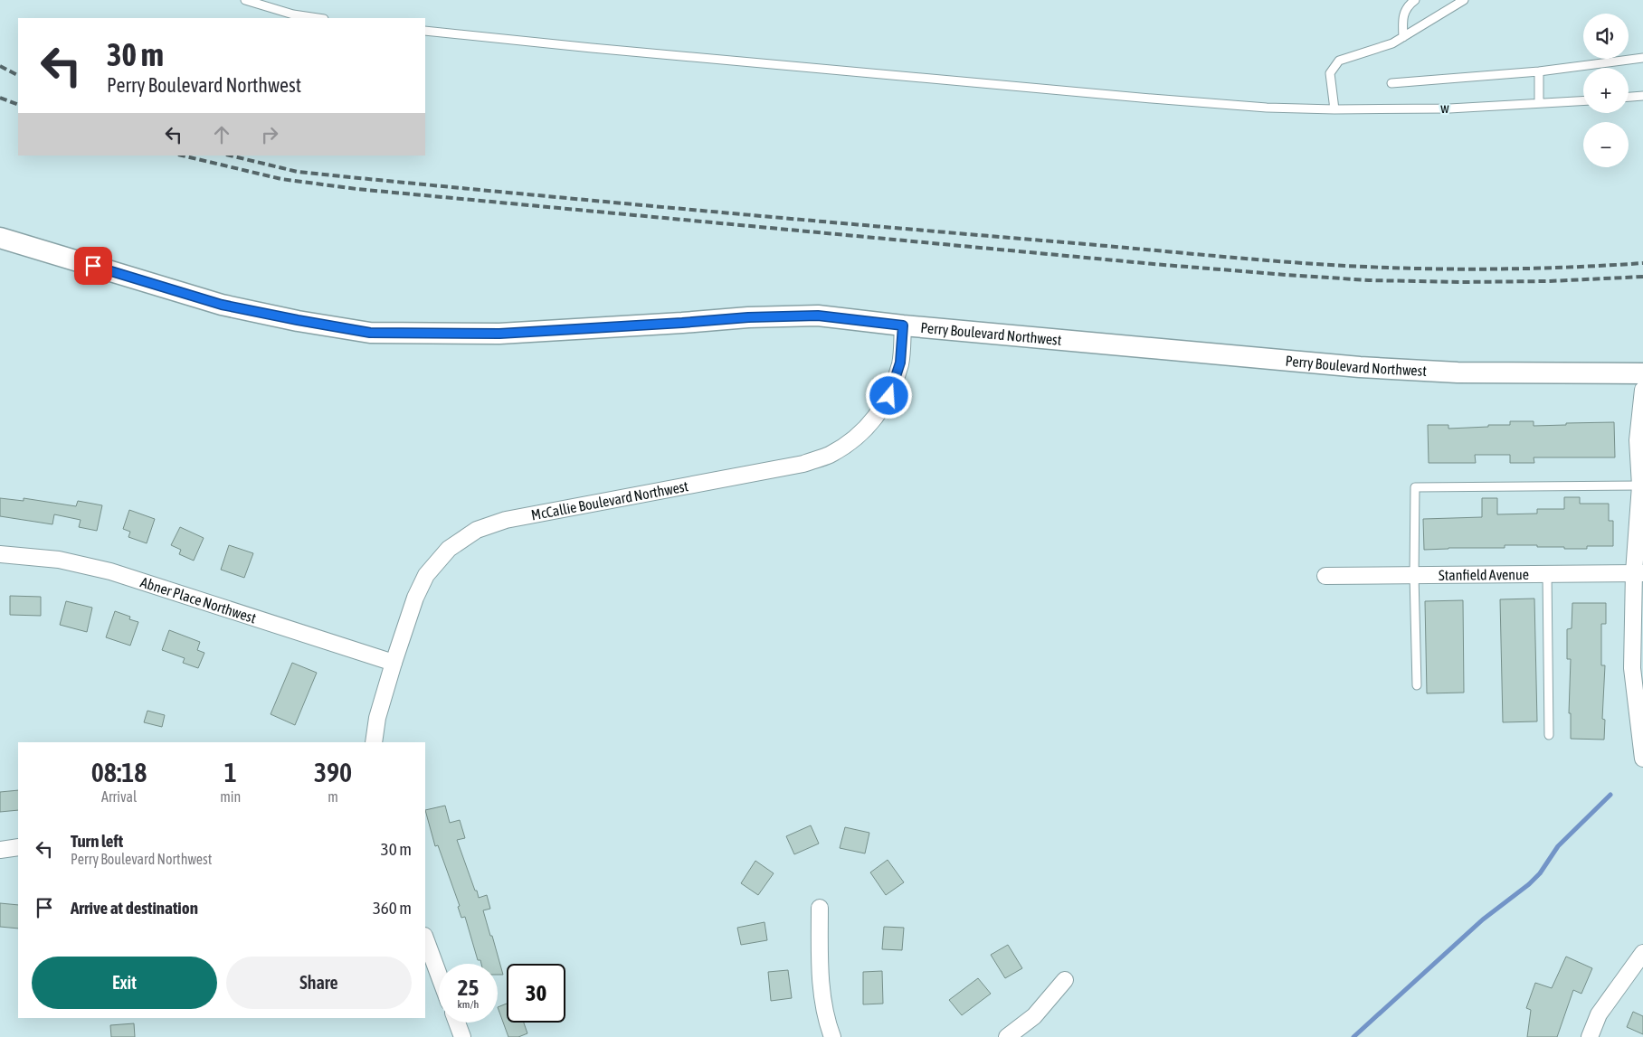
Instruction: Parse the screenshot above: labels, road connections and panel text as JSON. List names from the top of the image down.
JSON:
{
  "streets": {
    "street": [
      "Perry Boulevard Northwest",
      "McCallie Boulevard Northwest",
      "Stanfield Avenue",
      "Abner Place Northwest"
    ],
    "lane": ["w"]
  },
  "crossings": [
    ["Perry Boulevard Northwest", "McCallie Boulevard Northwest"],
    ["McCallie Boulevard Northwest", "Abner Place Northwest"]
  ],
  "page": {
    "map_buttons": ["+", "−"],
    "turn": ["30 m", "Perry Boulevard Northwest"],
    "eta": [
      "08:18",
      "Arrival",
      "1",
      "min",
      "390",
      "m"
    ],
    "list": [
      {
        "name": "Turn left",
        "note": "Perry Boulevard Northwest",
        "value": "30 m"
      },
      {
        "name": "Arrive at destination",
        "value": "360 m"
      }
    ],
    "buttons": ["Exit", "Share"],
    "speed": "25 km/h",
    "limit": "30"
  }
}
